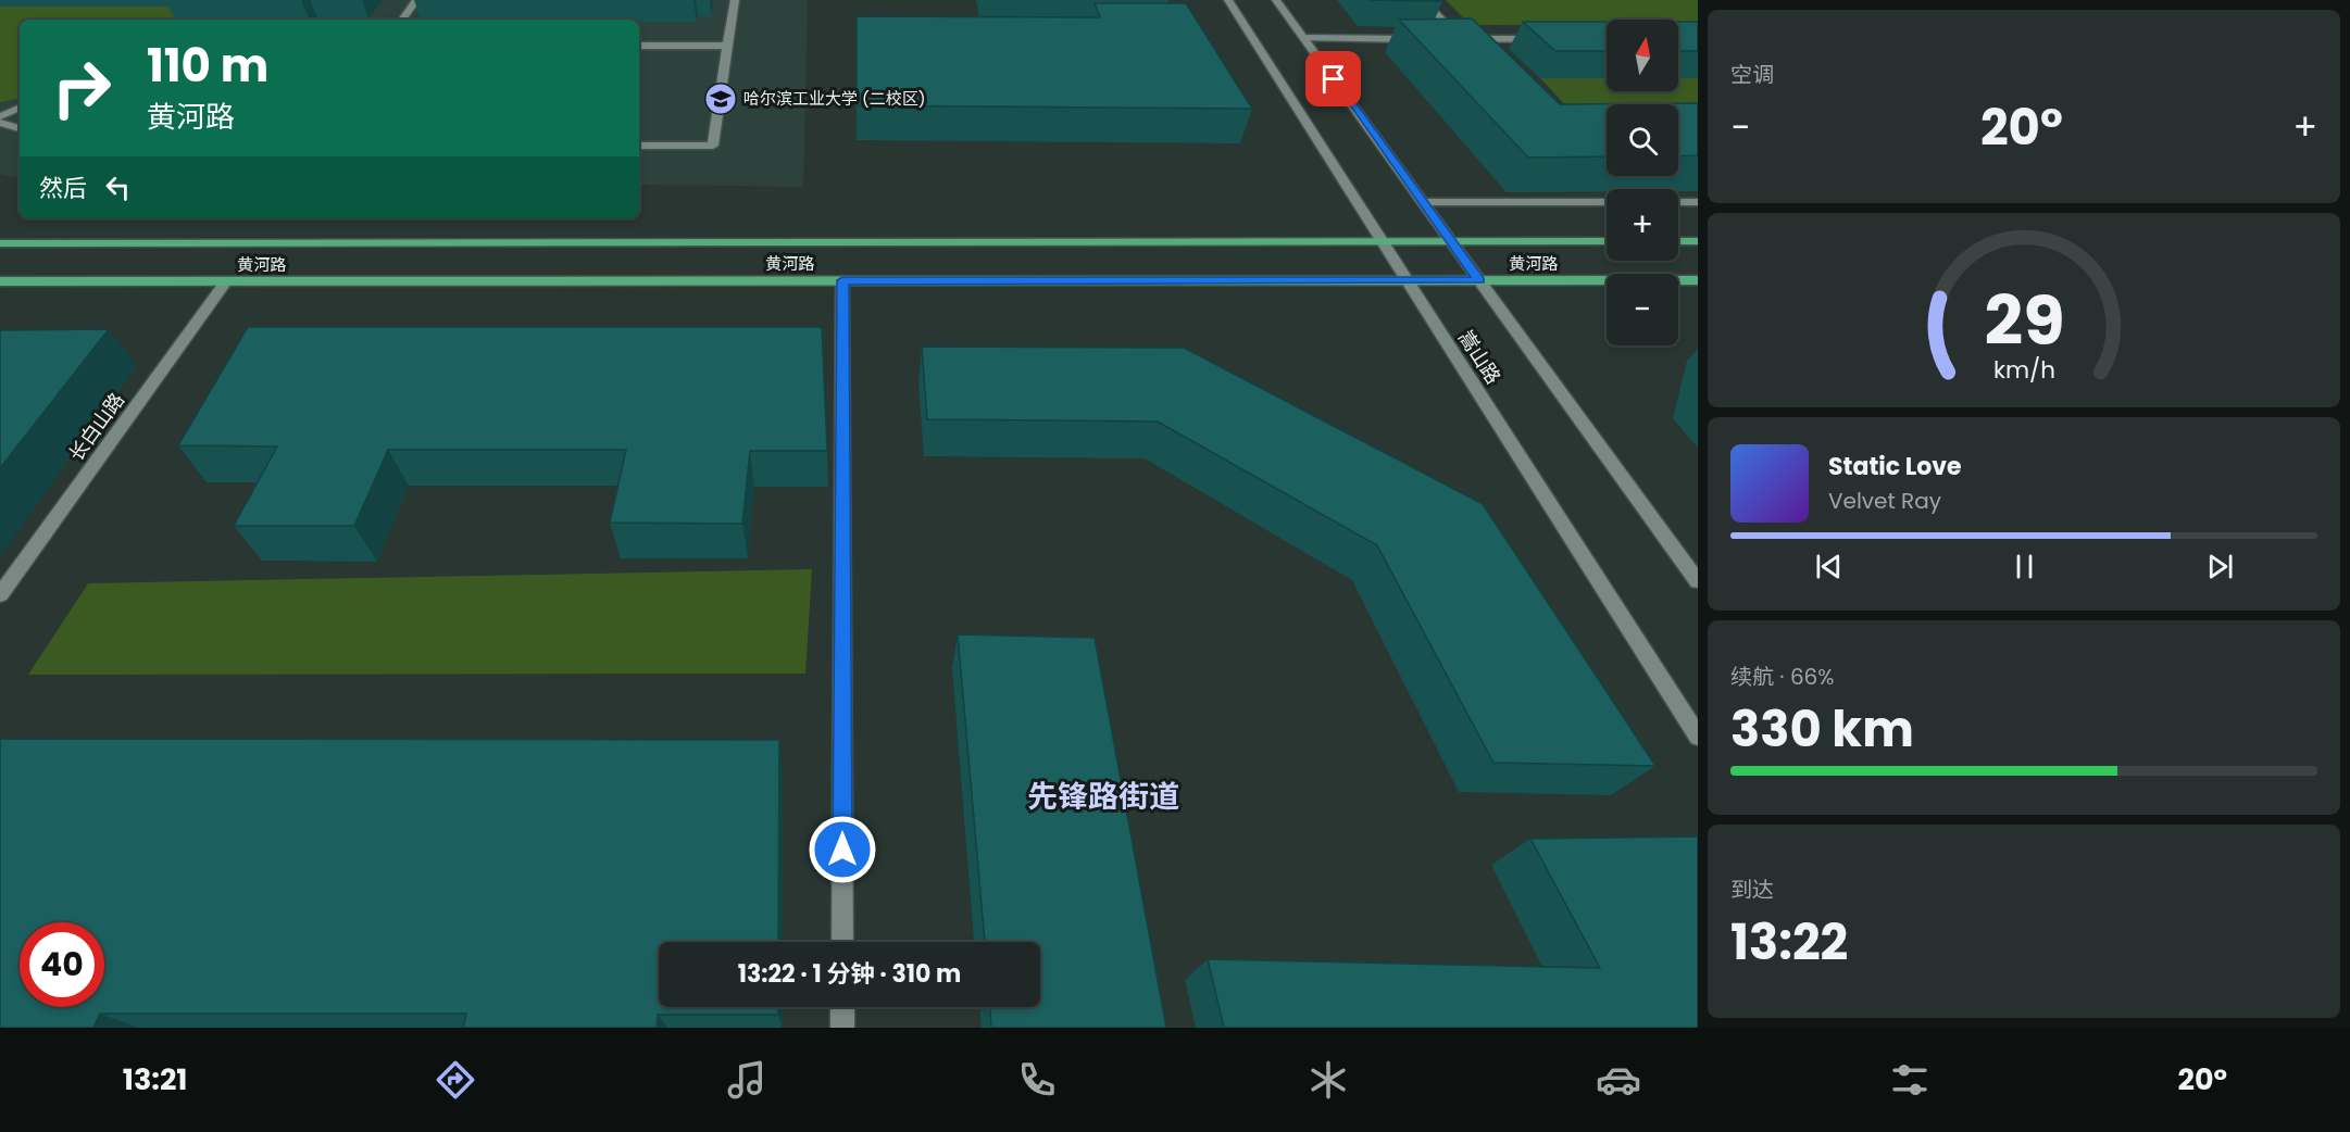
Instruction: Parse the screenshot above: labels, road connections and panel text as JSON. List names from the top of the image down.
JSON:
{
  "streets": {
    "main road": ["黄河路", "嵩山路", "长白山路"]
  },
  "crossings": [
    ["黄河路", "嵩山路"],
    ["黄河路", "长白山路"]
  ],
  "districts": ["先锋路街道"],
  "places": {
    "school or university": ["哈尔滨工业大学 (二校区)"]
  },
  "north": "top",
  "page": {
    "tile": [
      "空调",
      ["续航 · 66%", "330 km"],
      ["到达", "13:22"]
    ],
    "map_buttons": ["+", "−"],
    "turn": ["110 m", "黄河路"],
    "heat": ["−", "20°", "+"],
    "then": "然后",
    "song": ["Static Love", "Velvet Ray"],
    "limit": "40",
    "trip": "13:22 · 1 分钟 · 310 m",
    "tabs": ["13:21", "20°"],
    "gauge": ["29", "km/h"]
  }
}
